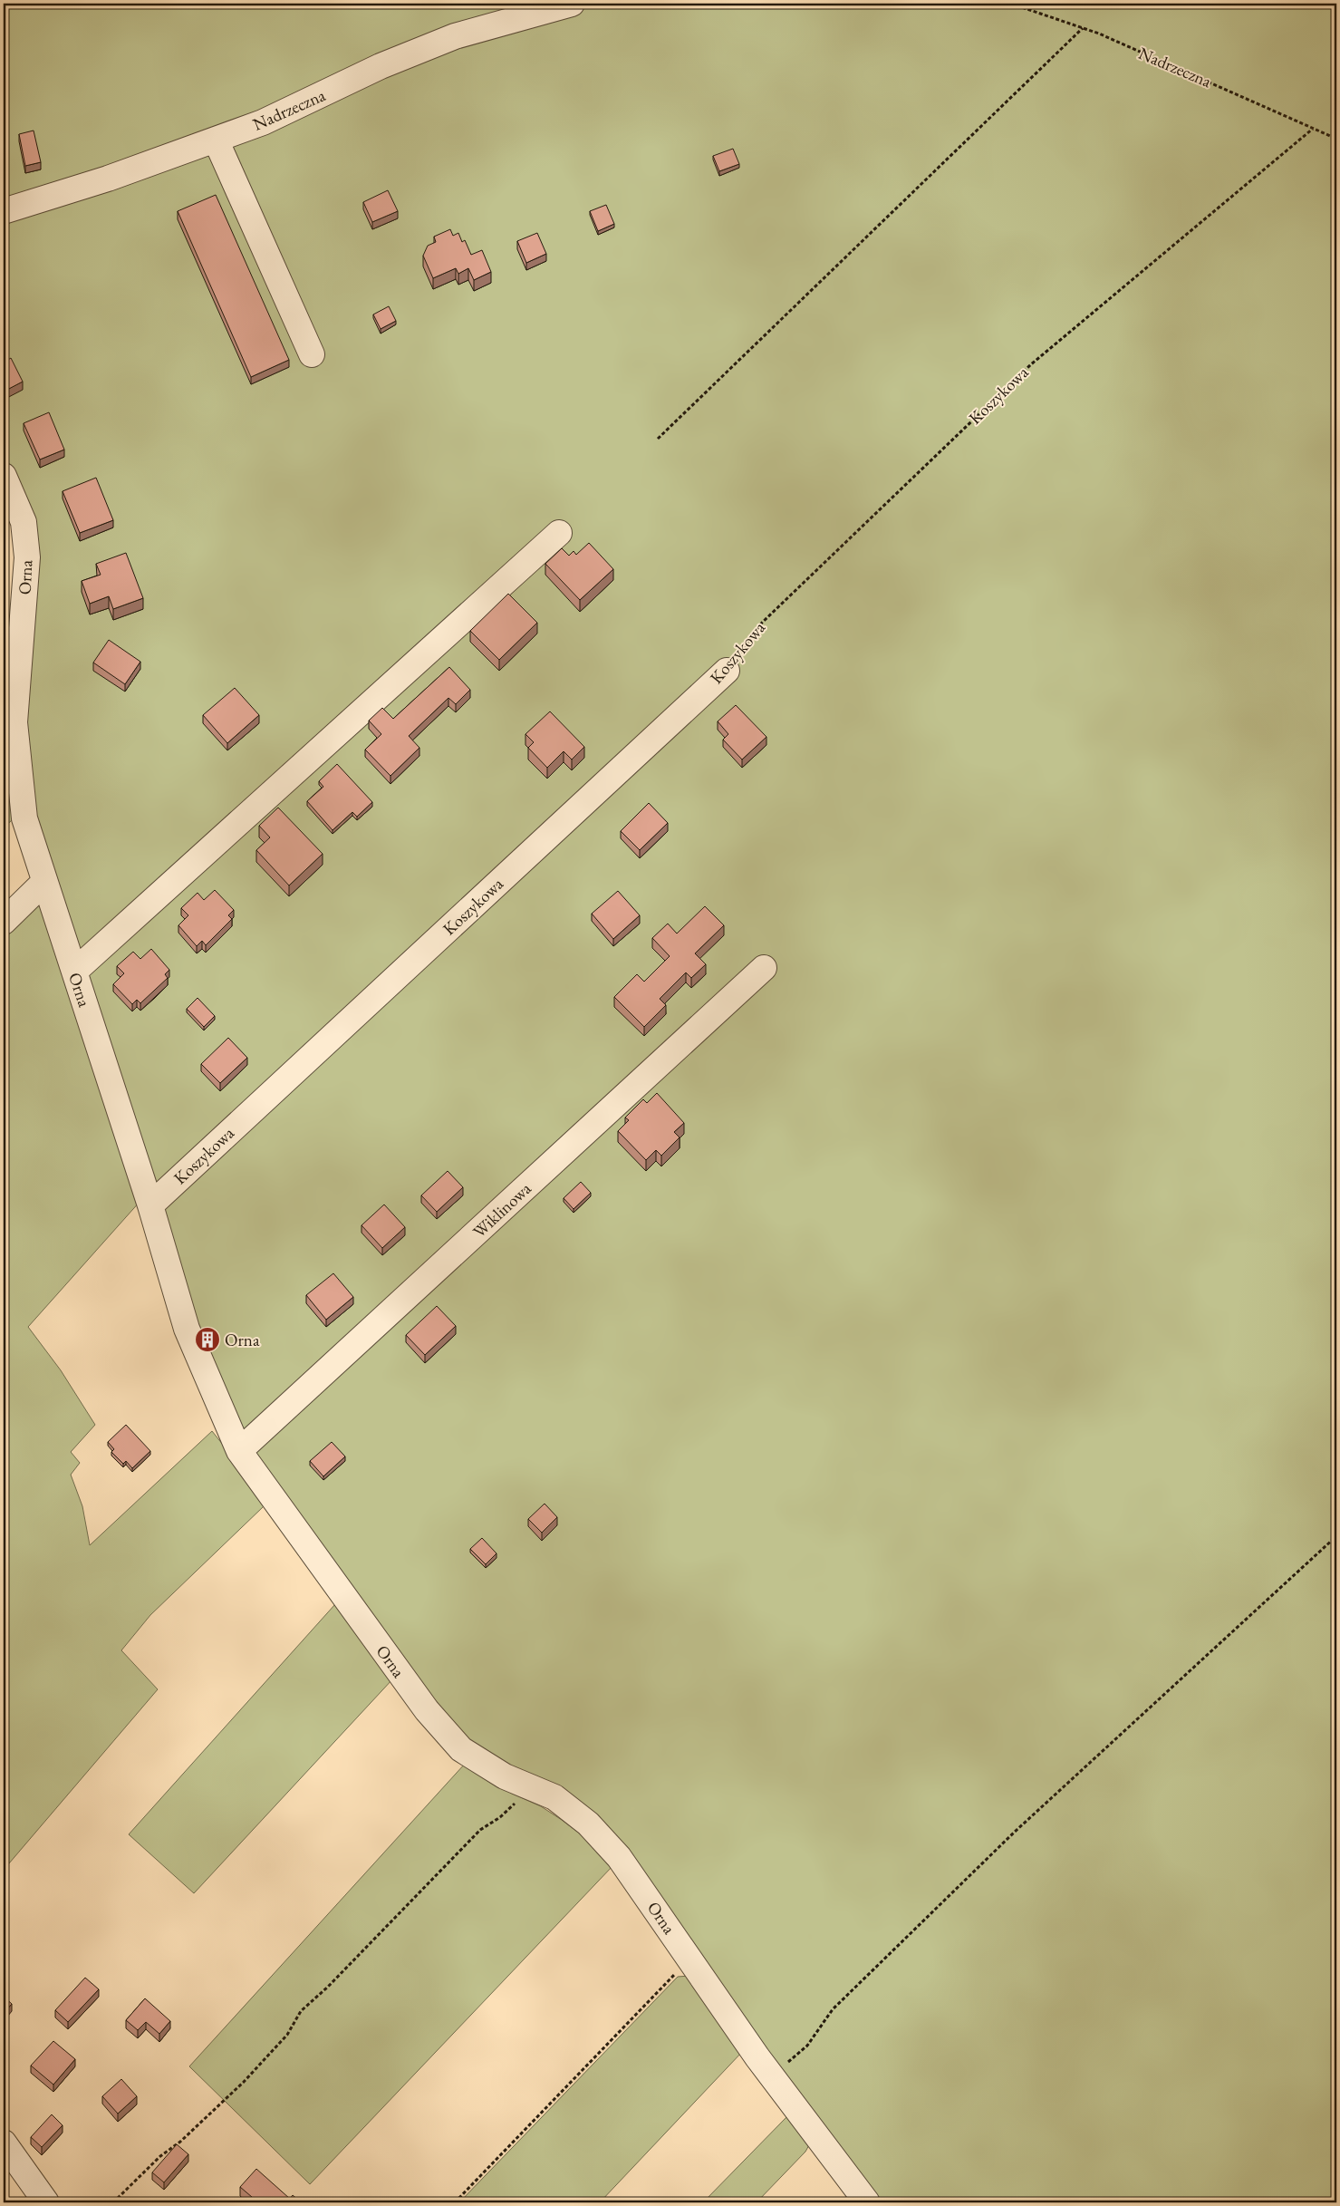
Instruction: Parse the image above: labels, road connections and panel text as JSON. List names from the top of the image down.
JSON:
{
  "streets": {
    "street": [
      "Nadrzeczna",
      "Koszykowa",
      "Orna",
      "Wiklinowa"
    ]
  },
  "crossings": [
    ["Nadrzeczna", "Koszykowa"],
    ["Koszykowa", "Orna"],
    ["Orna", "Wiklinowa"]
  ],
  "places": {
    "building": ["Orna"]
  }
}
